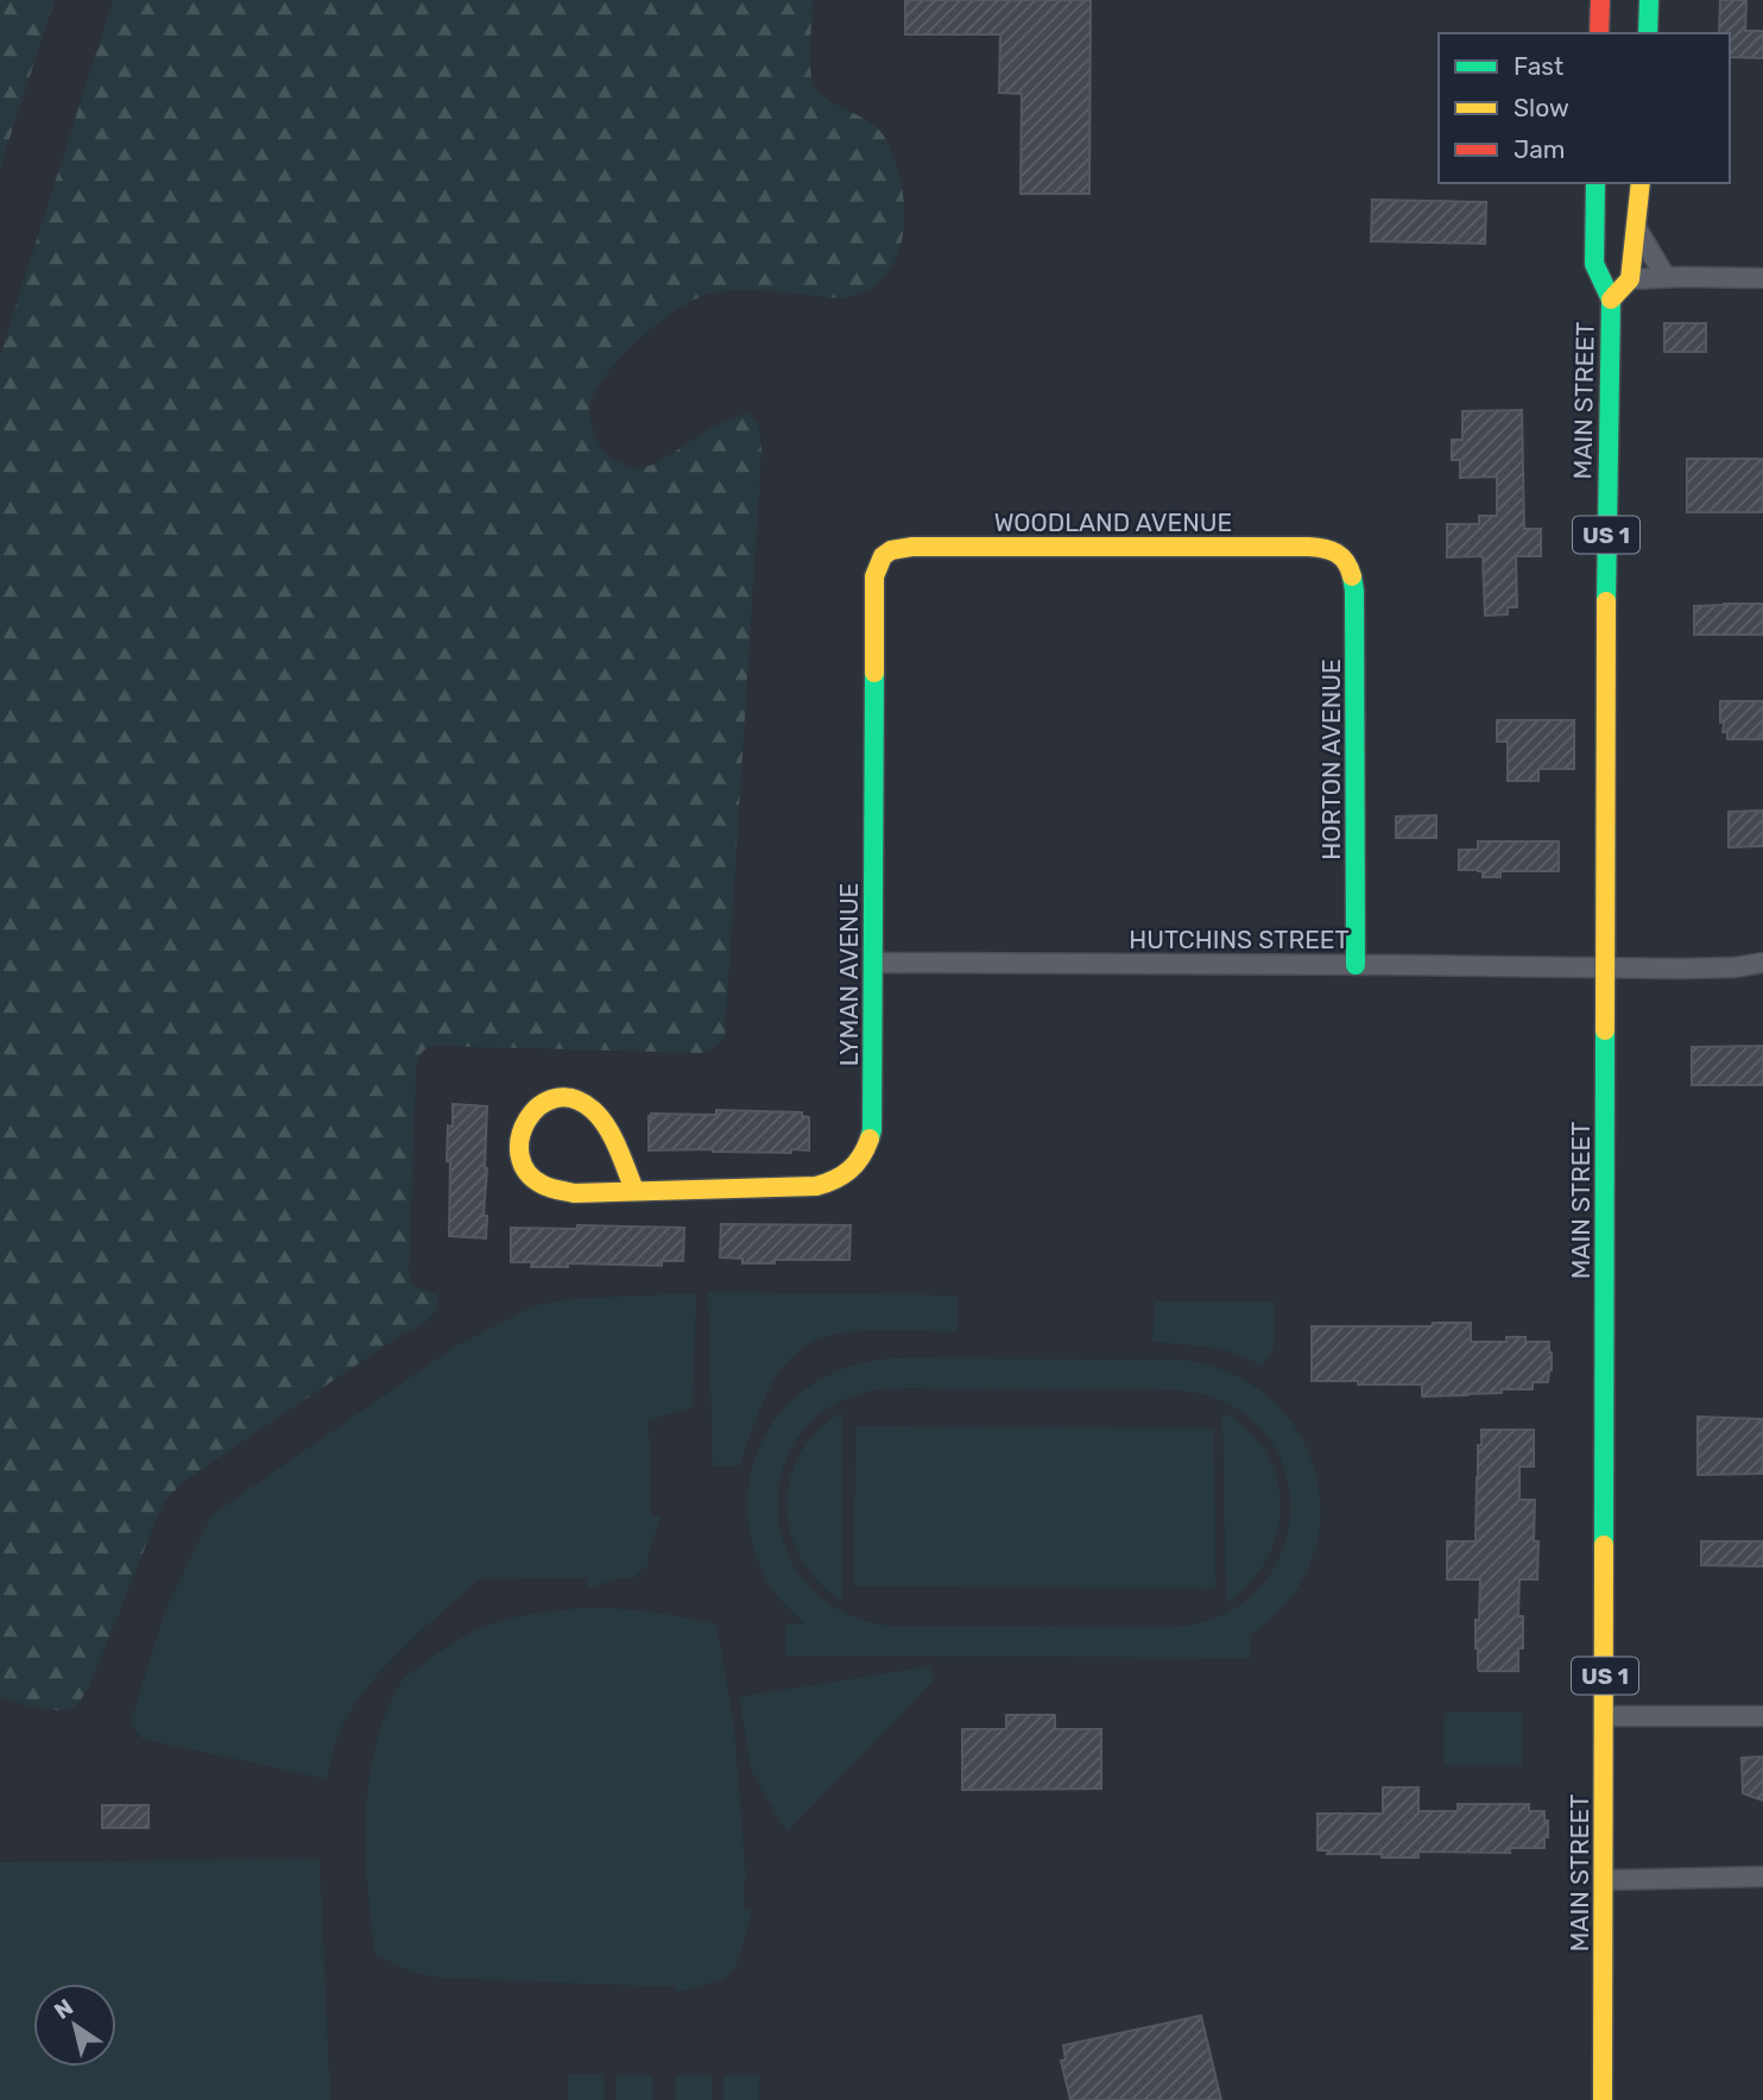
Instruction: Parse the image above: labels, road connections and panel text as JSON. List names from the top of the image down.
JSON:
{
  "streets": {
    "main road": [
      "MAIN STREET",
      "WOODLAND AVENUE",
      "US 1",
      "HORTON AVENUE",
      "LYMAN AVENUE"
    ],
    "street": ["HUTCHINS STREET"]
  },
  "crossings": [
    ["MAIN STREET", "HUTCHINS STREET"],
    ["WOODLAND AVENUE", "HORTON AVENUE"],
    ["WOODLAND AVENUE", "LYMAN AVENUE"],
    ["HORTON AVENUE", "HUTCHINS STREET"],
    ["HUTCHINS STREET", "LYMAN AVENUE"]
  ],
  "legend": ["Fast", "Slow", "Jam"],
  "north": "top left"
}
